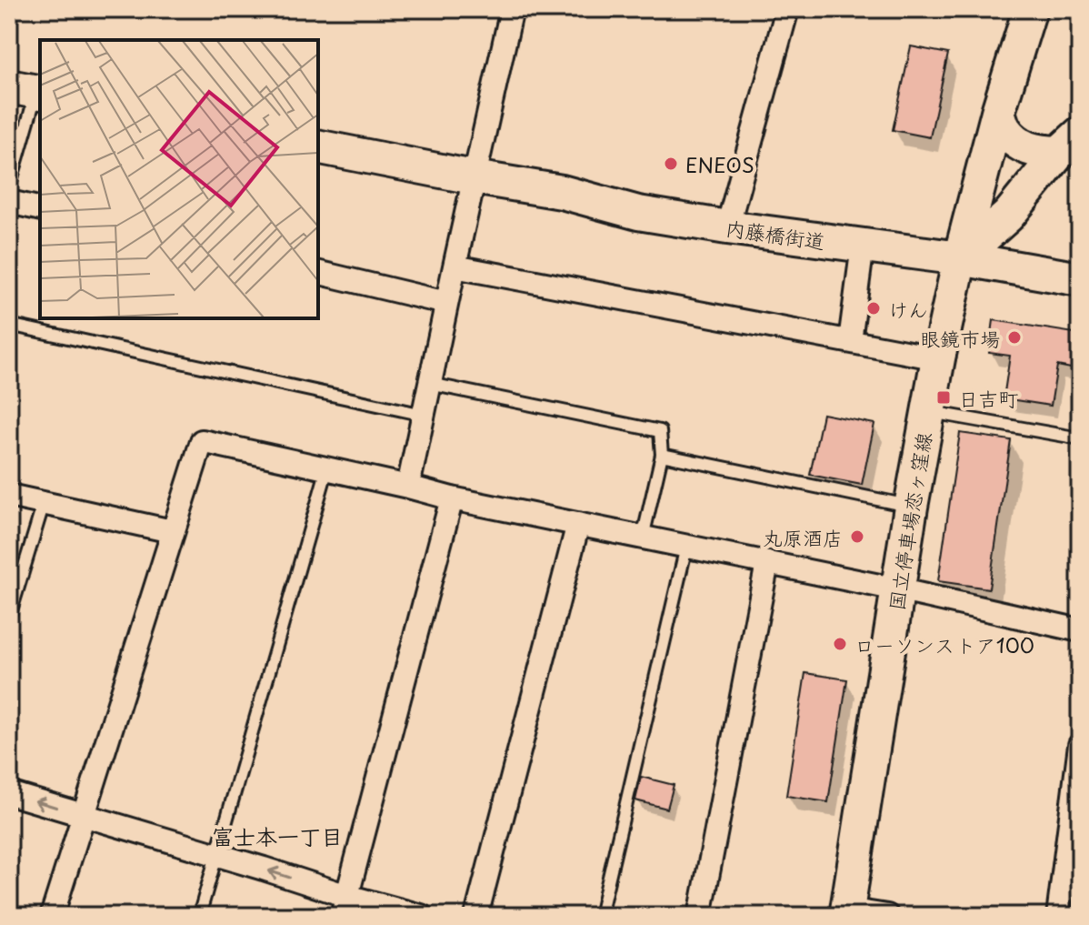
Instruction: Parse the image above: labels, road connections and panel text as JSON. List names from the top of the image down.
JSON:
{
  "streets": {
    "main road": ["内藤橋街道", "国立停車場恋ヶ窪線"]
  },
  "crossings": [
    ["内藤橋街道", "国立停車場恋ヶ窪線"]
  ],
  "districts": ["富士本一丁目"],
  "places": {
    "other": [
      "ENEOS",
      "けん",
      "眼鏡市場",
      "丸原酒店",
      "ローソンストア100"
    ],
    "transit": ["日吉町"]
  }
}
